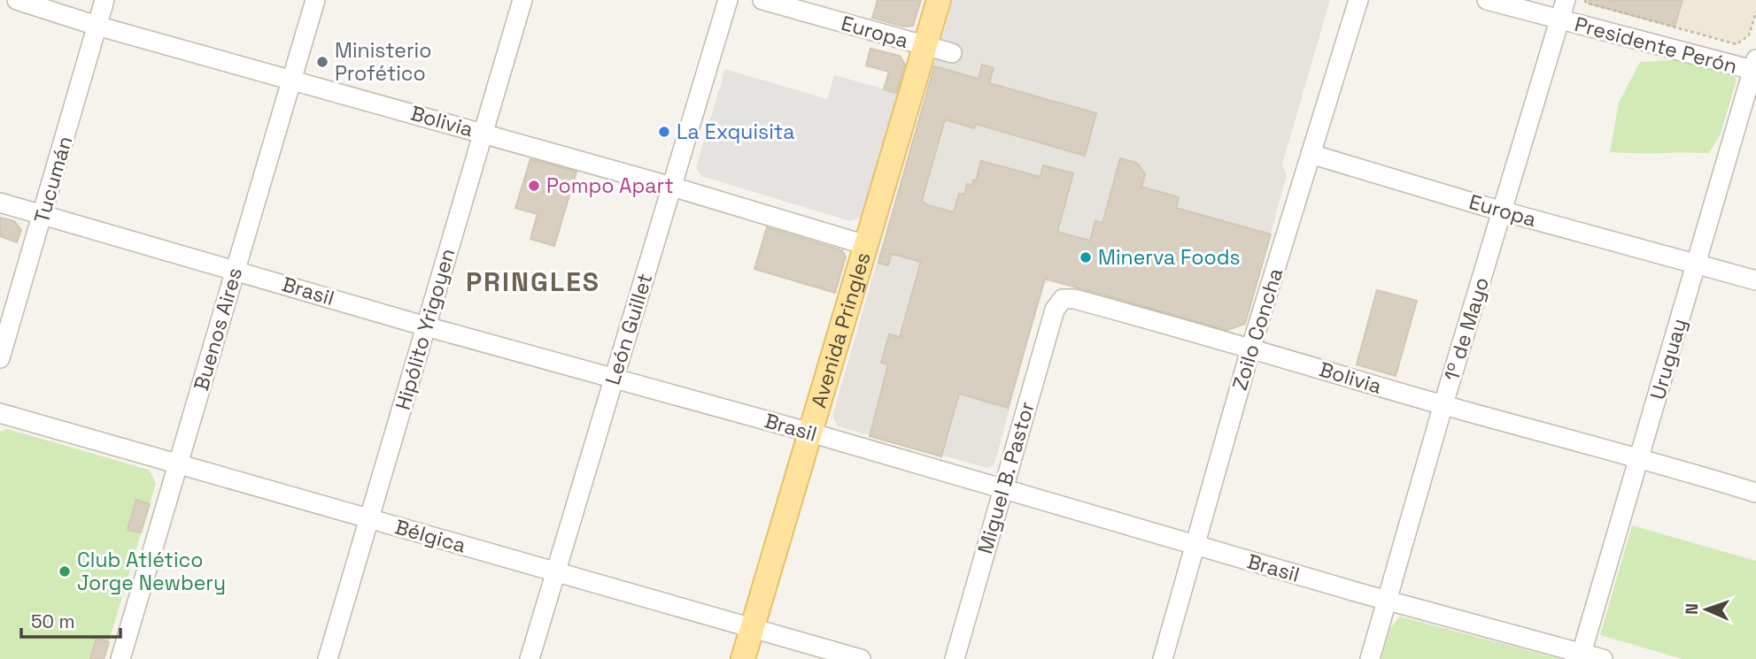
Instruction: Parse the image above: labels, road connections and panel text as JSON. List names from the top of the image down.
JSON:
{
  "streets": {
    "main road": ["Avenida Pringles"],
    "street": [
      "Europa",
      "Presidente Perón",
      "Bolivia",
      "Tucumán",
      "Brasil",
      "Buenos Aires",
      "Hipólito Yrigoyen",
      "León Guillet",
      "Zoilo Concha",
      "1º de Mayo",
      "Uruguay",
      "Miguel B. Pastor",
      "Bélgica"
    ]
  },
  "crossings": [
    ["Europa", "Zoilo Concha"],
    ["Europa", "1º de Mayo"],
    ["Europa", "Avenida Pringles"],
    ["Europa", "Uruguay"],
    ["Presidente Perón", "1º de Mayo"],
    ["Presidente Perón", "Uruguay"],
    ["Bolivia", "Tucumán"],
    ["Bolivia", "Buenos Aires"],
    ["Bolivia", "Hipólito Yrigoyen"],
    ["Bolivia", "León Guillet"],
    ["Bolivia", "Zoilo Concha"],
    ["Bolivia", "1º de Mayo"],
    ["Bolivia", "Avenida Pringles"],
    ["Bolivia", "Uruguay"],
    ["Bolivia", "Miguel B. Pastor"],
    ["Tucumán", "Brasil"],
    ["Brasil", "Buenos Aires"],
    ["Brasil", "Hipólito Yrigoyen"],
    ["Brasil", "León Guillet"],
    ["Brasil", "Zoilo Concha"],
    ["Brasil", "1º de Mayo"],
    ["Brasil", "Avenida Pringles"],
    ["Brasil", "Uruguay"],
    ["Brasil", "Miguel B. Pastor"],
    ["Buenos Aires", "Bélgica"],
    ["Hipólito Yrigoyen", "Bélgica"],
    ["León Guillet", "Bélgica"],
    ["Avenida Pringles", "Bélgica"]
  ],
  "districts": ["PRINGLES"],
  "places": [
    "Ministerio Profético",
    "La Exquisita",
    "Pompo Apart",
    "Minerva Foods",
    "Club Atlético Jorge Newbery"
  ],
  "scale_bar": "50 m",
  "north": "left"
}
